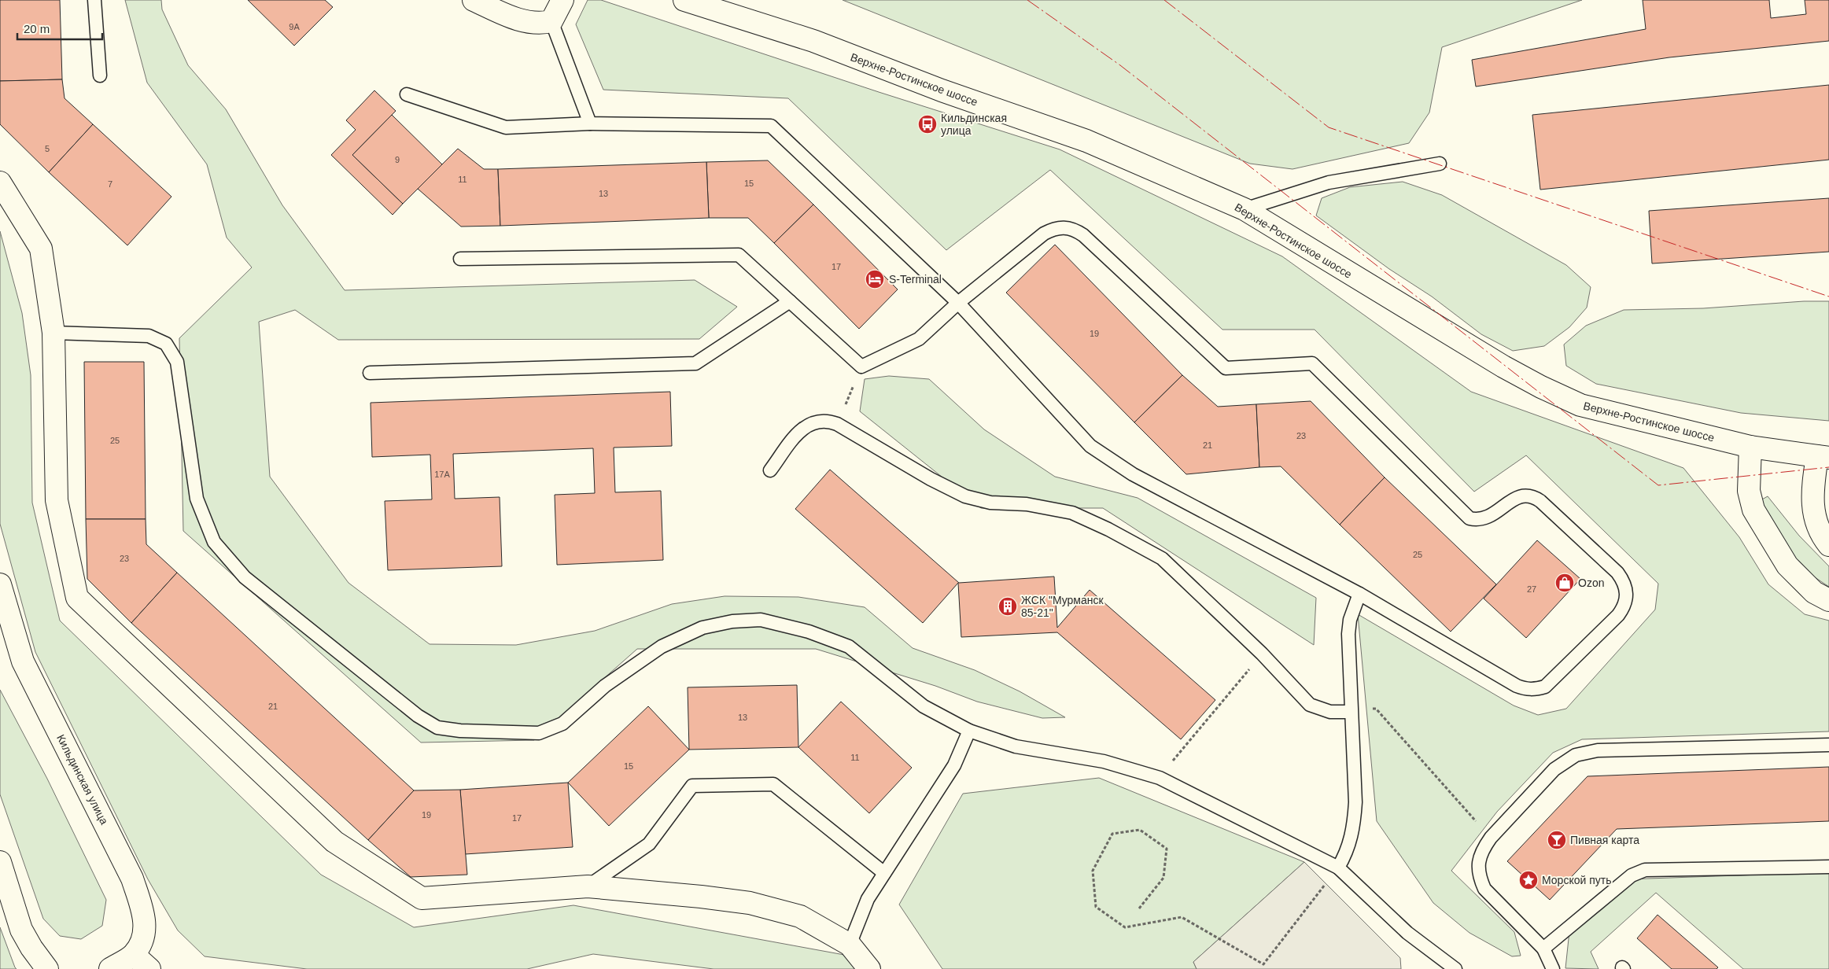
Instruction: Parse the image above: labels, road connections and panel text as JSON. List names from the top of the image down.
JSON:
{
  "streets": {
    "street": ["Верхне-Ростинское шоссе", "Кильдинская улица"]
  },
  "places": {
    "bus stop": ["Кильдинская улица"],
    "hotel": ["S-Terminal"],
    "shop": ["Ozon"],
    "building": ["ЖСК \"Мурманск 85-21\""],
    "bar": ["Пивная карта"],
    "place": ["Морской путь"]
  },
  "house_numbers": [
    "9А",
    "5",
    "9",
    "11",
    "15",
    "7",
    "13",
    "17",
    "19",
    "23",
    "25",
    "21",
    "17А",
    "25",
    "23",
    "27",
    "21",
    "13",
    "11",
    "15",
    "19",
    "17"
  ],
  "scale_bar": "20 m"
}
